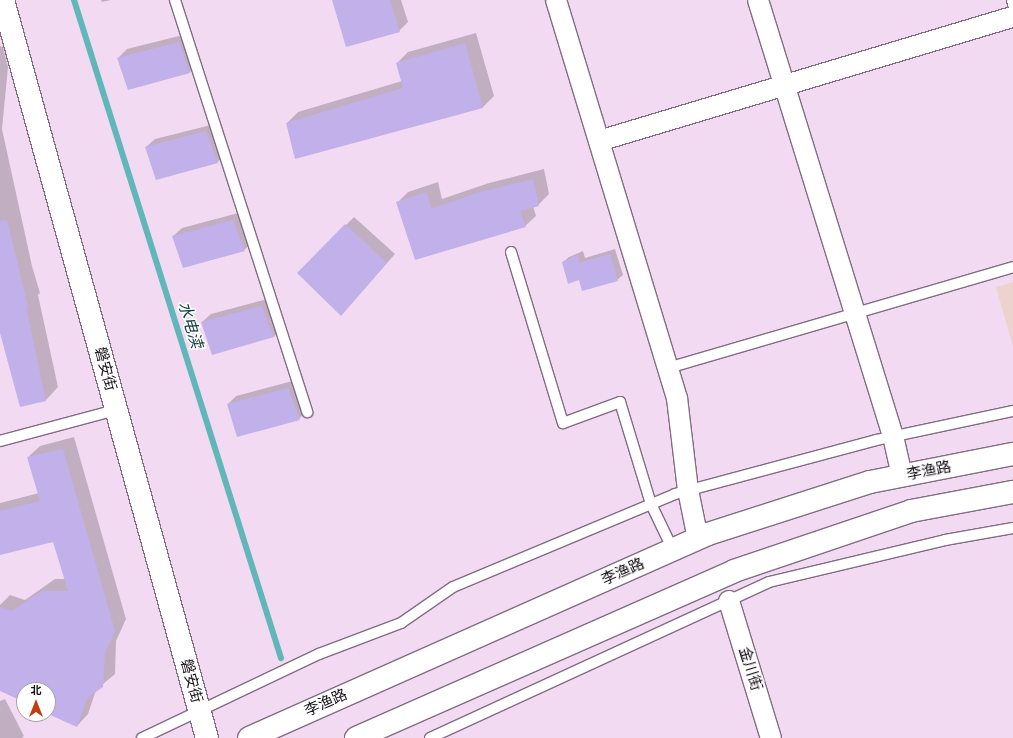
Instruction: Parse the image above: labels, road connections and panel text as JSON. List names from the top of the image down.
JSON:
{
  "streets": {
    "main road": ["磐安街", "李渔路"],
    "street": ["金川街"]
  },
  "water": ["水电渎"],
  "north": "top"
}
